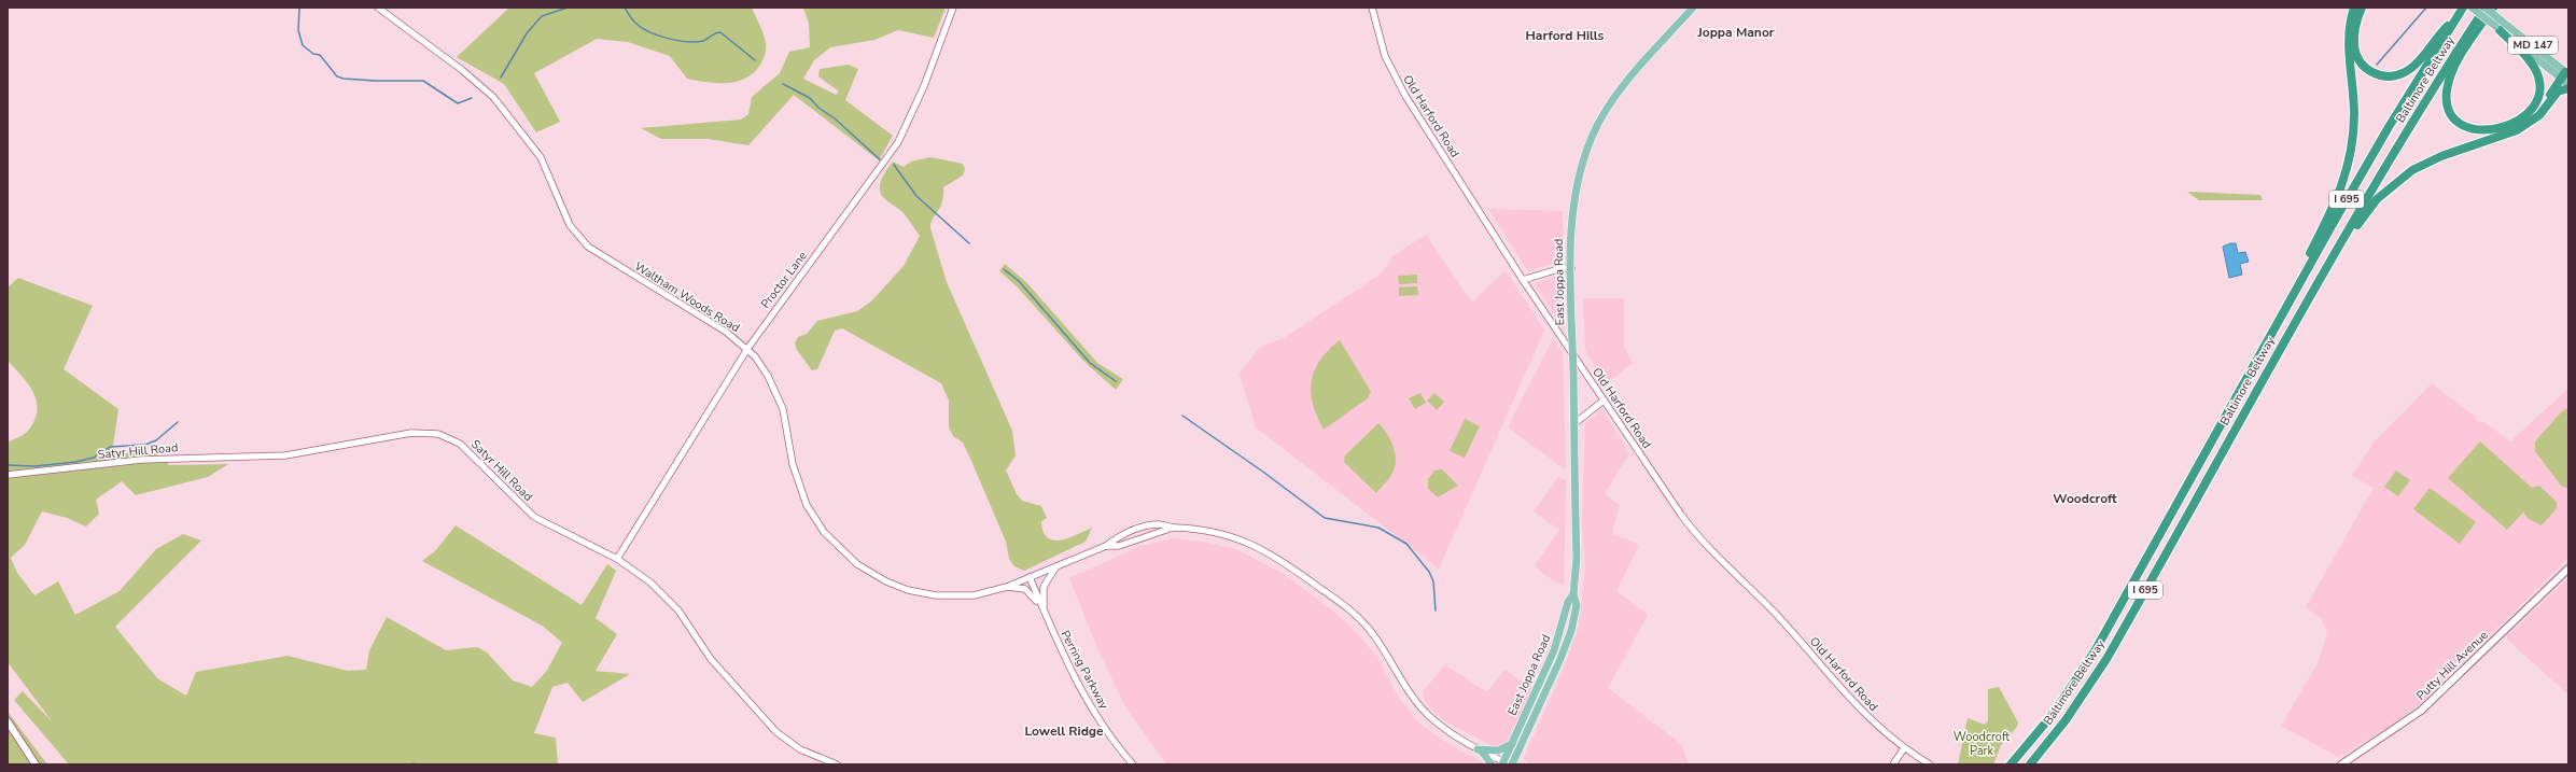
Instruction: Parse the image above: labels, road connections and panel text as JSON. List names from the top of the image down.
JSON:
{
  "streets": {
    "highway": ["Baltimore Beltway", "I 695"],
    "main road": ["MD 147", "East Joppa Road", "Putty Hill Avenue"],
    "street": [
      "Old Harford Road",
      "Proctor Lane",
      "Waltham Woods Road",
      "Satyr Hill Road",
      "Perring Parkway"
    ]
  },
  "crossings": [
    ["MD 147", "Baltimore Beltway"],
    ["Old Harford Road", "East Joppa Road"],
    ["Proctor Lane", "Waltham Woods Road"],
    ["Proctor Lane", "Satyr Hill Road"],
    ["East Joppa Road", "Waltham Woods Road"],
    ["Waltham Woods Road", "Perring Parkway"]
  ],
  "districts": [
    "Joppa Manor",
    "Harford Hills",
    "Woodcroft",
    "Lowell Ridge"
  ],
  "parks": ["Woodcroft Park"]
}
